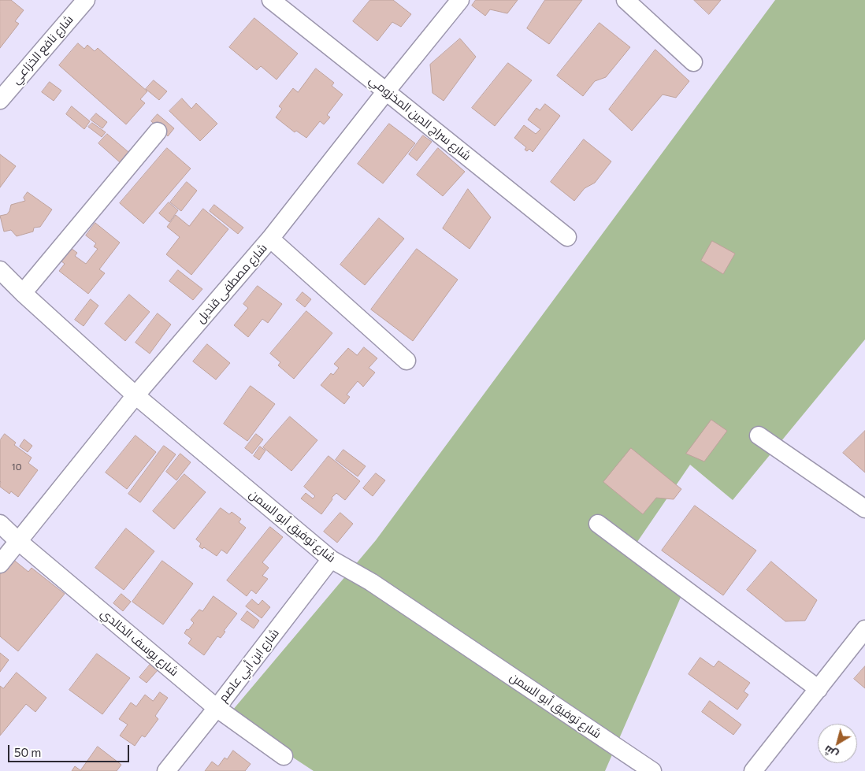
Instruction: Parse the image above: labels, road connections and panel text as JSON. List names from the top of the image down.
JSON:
{
  "streets": {
    "street": [
      "شارع نافع الخزاعي",
      "شارع سراج الدين المخزومي",
      "شارع مصطفى قنديل",
      "شارع توفيق أبو السمن",
      "شارع يوسف الخالدي",
      "شارع ابن أبي عاصم"
    ]
  },
  "crossings": [
    ["شارع سراج الدين المخزومي", "شارع مصطفى قنديل"],
    ["شارع مصطفى قنديل", "شارع توفيق أبو السمن"],
    ["شارع مصطفى قنديل", "شارع يوسف الخالدي"],
    ["شارع توفيق أبو السمن", "شارع ابن أبي عاصم"],
    ["شارع يوسف الخالدي", "شارع ابن أبي عاصم"]
  ],
  "house_numbers": ["10"],
  "scale_bar": "50 m",
  "north": "bottom left"
}
